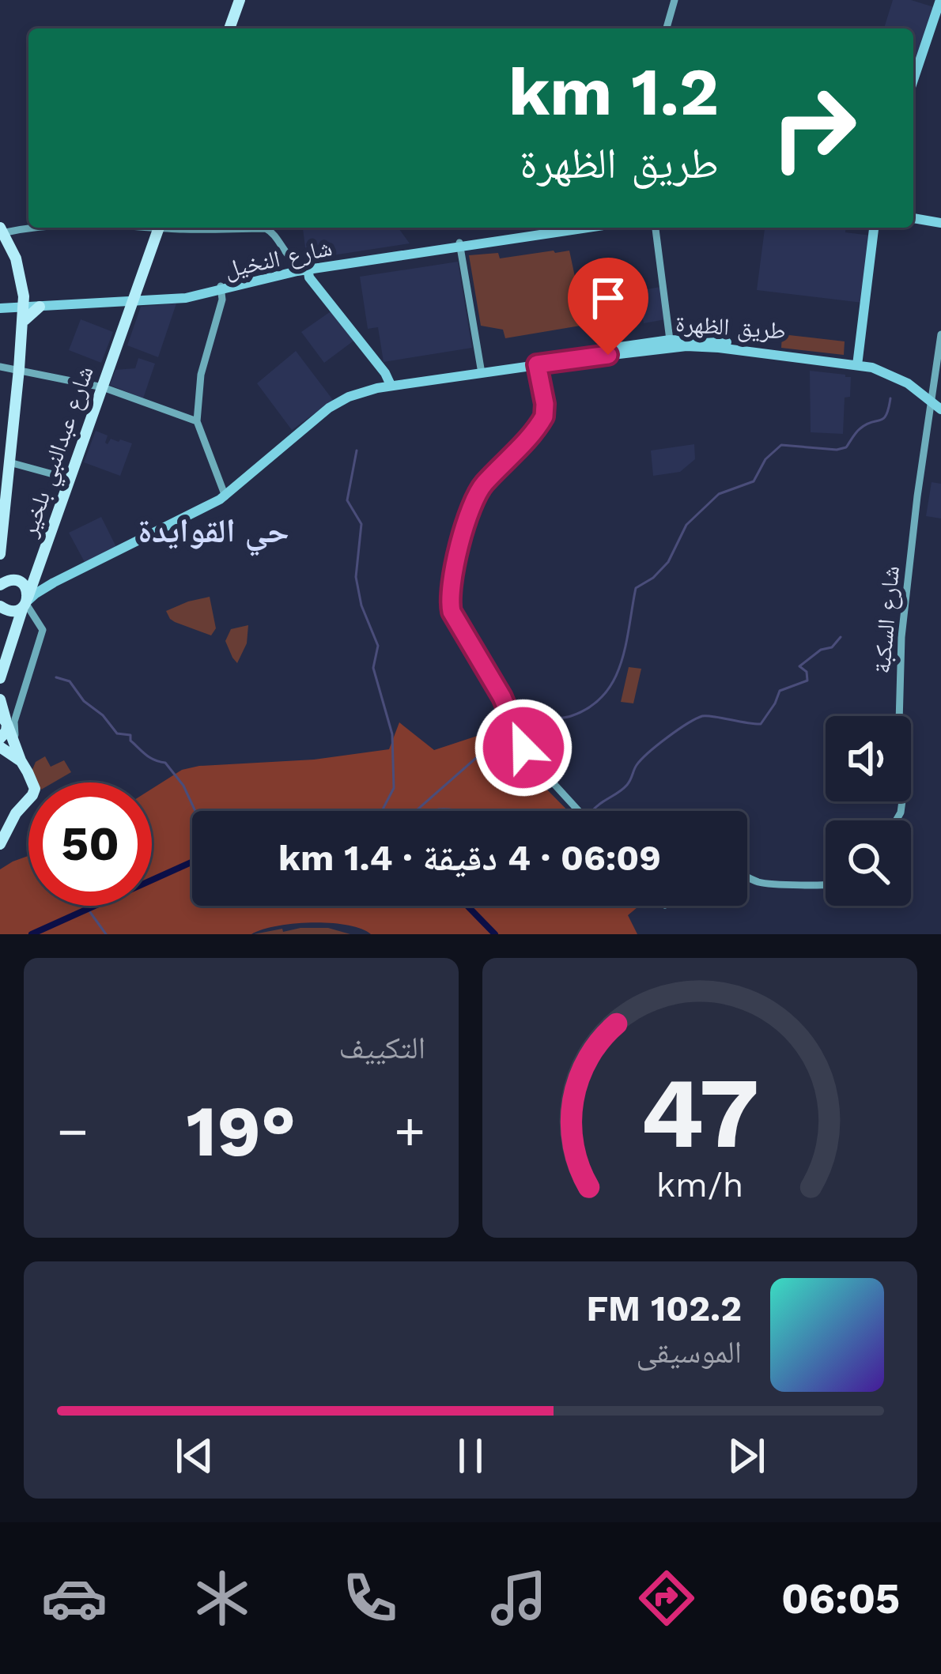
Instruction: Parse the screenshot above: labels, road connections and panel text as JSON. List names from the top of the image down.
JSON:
{
  "streets": {
    "highway": ["شارع عبدالنبي بلخير"],
    "main road": ["شارع النخيل", "طريق الظهرة", "شارع السكبة"]
  },
  "crossings": [
    ["شارع النخيل", "شارع عبدالنبي بلخير"],
    ["طريق الظهرة", "شارع السكبة"]
  ],
  "districts": ["حي القوايدة"],
  "page": {
    "turn": ["1.2 km", "طريق الظهرة"],
    "limit": "50",
    "trip": "06:09 · 4 دقيقة · 1.4 km",
    "tile": "التكييف",
    "heat": ["−", "19°", "+"],
    "song": ["102.2 FM", "الموسيقى"],
    "tabs": "06:05",
    "gauge": ["47", "km/h"]
  }
}
